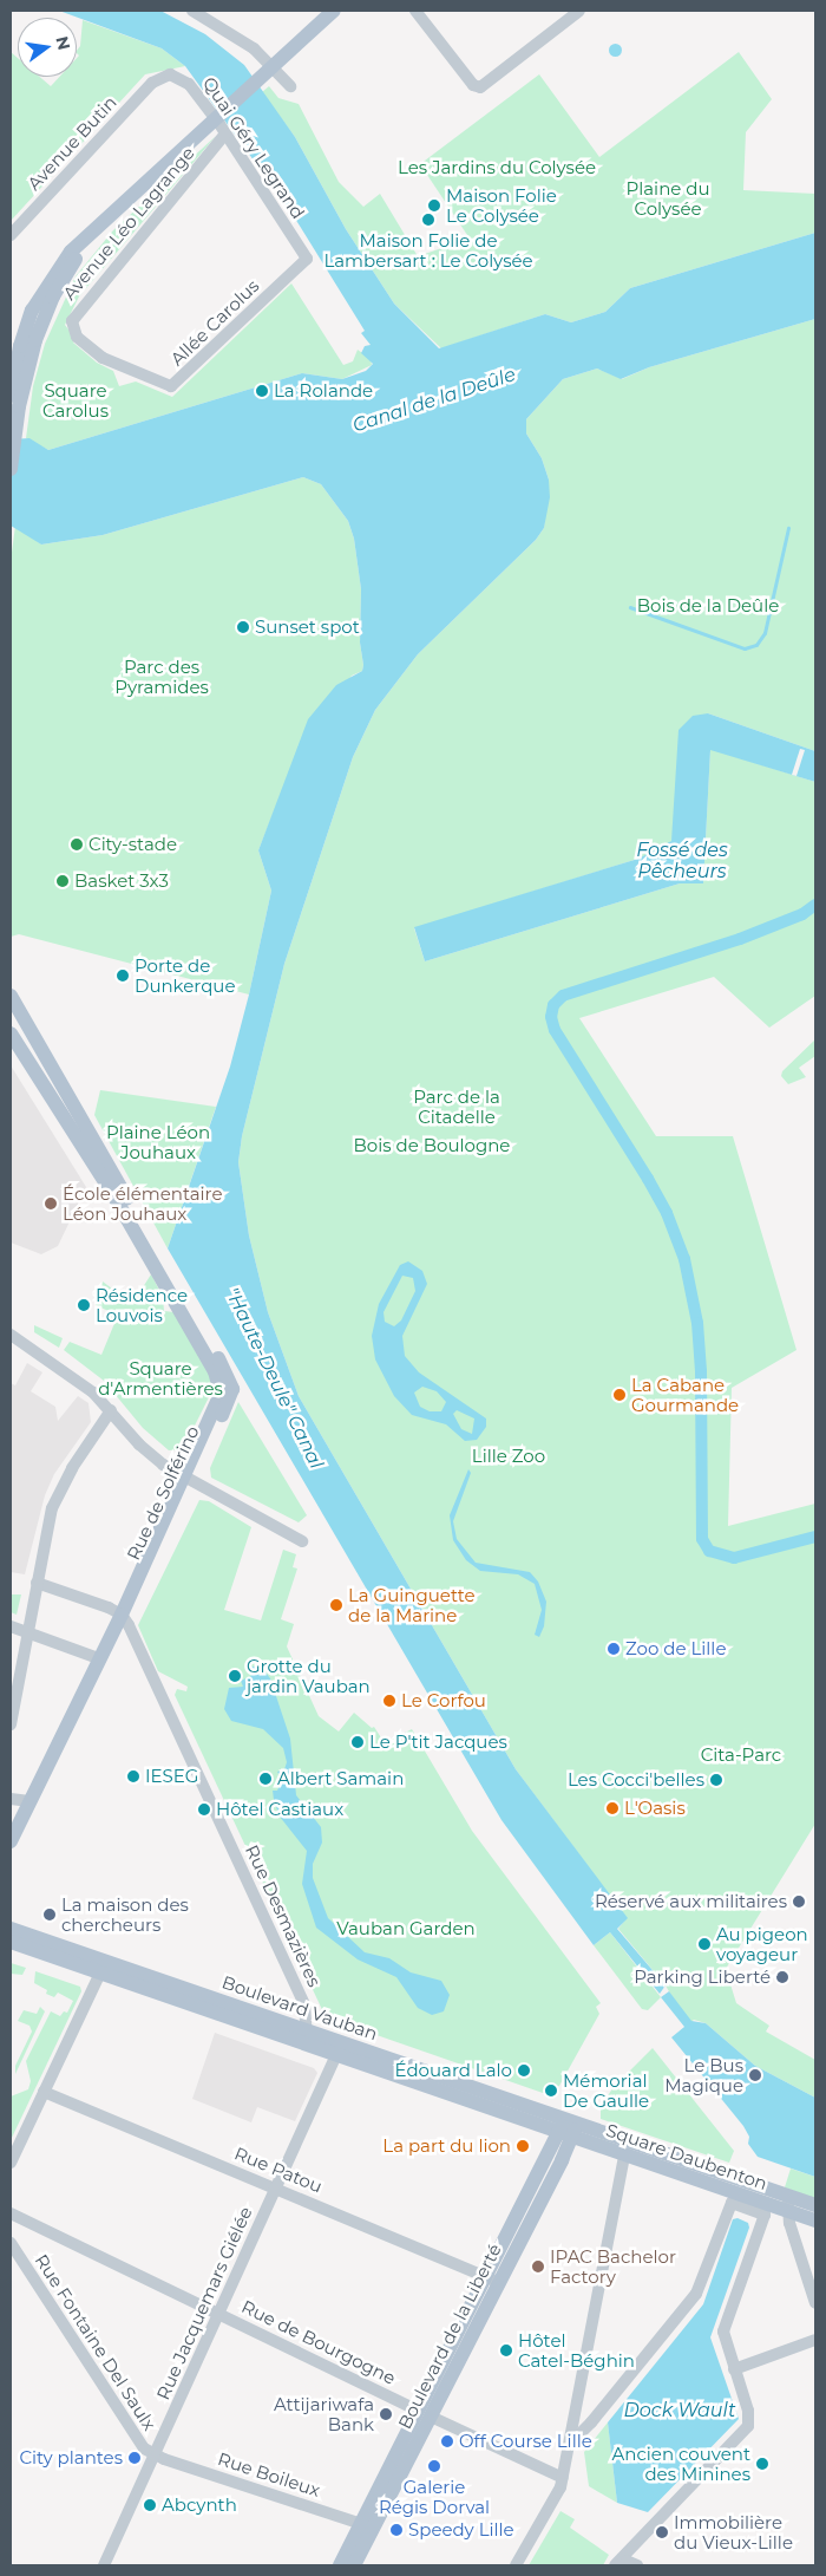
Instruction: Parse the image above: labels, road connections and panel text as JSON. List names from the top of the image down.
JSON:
{
  "streets": {
    "main road": [
      "Rue de Solférino",
      "Boulevard Vauban",
      "Square Daubenton",
      "Boulevard de la Liberté"
    ],
    "street": [
      "Avenue Butin",
      "Quai Géry Legrand",
      "Avenue Léo Lagrange",
      "Allée Carolus",
      "Rue Desmazières",
      "Rue Patou",
      "Rue Jacquemars Giélée",
      "Rue Fontaine Del Saulx",
      "Rue de Bourgogne",
      "Rue Boileux"
    ]
  },
  "crossings": [
    ["Avenue Butin", "Quai Géry Legrand"],
    ["Quai Géry Legrand", "Avenue Léo Lagrange"],
    ["Quai Géry Legrand", "Allée Carolus"],
    ["Avenue Léo Lagrange", "Allée Carolus"],
    ["Rue de Solférino", "Rue Desmazières"],
    ["Rue Desmazières", "Boulevard Vauban"],
    ["Boulevard Vauban", "Square Daubenton"],
    ["Boulevard Vauban", "Rue Jacquemars Giélée"],
    ["Boulevard Vauban", "Boulevard de la Liberté"],
    ["Square Daubenton", "Boulevard de la Liberté"],
    ["Rue Patou", "Rue Jacquemars Giélée"],
    ["Rue Patou", "Boulevard de la Liberté"],
    ["Rue Jacquemars Giélée", "Rue Fontaine Del Saulx"],
    ["Rue Jacquemars Giélée", "Rue de Bourgogne"],
    ["Rue Jacquemars Giélée", "Rue Boileux"],
    ["Boulevard de la Liberté", "Rue de Bourgogne"],
    ["Boulevard de la Liberté", "Rue Boileux"],
    ["Rue Fontaine Del Saulx", "Rue Boileux"]
  ],
  "water": [
    "Canal de la Deûle",
    "Fossé des Pêcheurs",
    "\"Haute-Deule\" Canal",
    "Dock Wault"
  ],
  "parks": [
    "Les Jardins du Colysée",
    "Plaine du Colysée",
    "Square Carolus",
    "Bois de la Deûle",
    "Parc des Pyramides",
    "Parc de la Citadelle",
    "Plaine Léon Jouhaux",
    "Bois de Boulogne",
    "Square d'Armentières",
    "Lille Zoo",
    "Cita-Parc",
    "Vauban Garden"
  ],
  "places": [
    "Maison Folie Le Colysée",
    "Maison Folie de Lambersart : Le Colysée",
    "La Rolande",
    "Sunset spot",
    "City-stade",
    "Basket 3x3",
    "Porte de Dunkerque",
    "École élémentaire Léon Jouhaux",
    "Résidence Louvois",
    "La Cabane Gourmande",
    "La Guinguette de la Marine",
    "Zoo de Lille",
    "Grotte du jardin Vauban",
    "Le Corfou",
    "Le P'tit Jacques",
    "IESEG",
    "Albert Samain",
    "Les Cocci'belles",
    "L'Oasis",
    "Hôtel Castiaux",
    "Réservé aux militaires",
    "La maison des chercheurs",
    "Au pigeon voyageur",
    "Parking Liberté",
    "Édouard Lalo",
    "Le Bus Magique",
    "Mémorial De Gaulle",
    "La part du lion",
    "IPAC Bachelor Factory",
    "Hôtel Catel-Béghin",
    "Attijariwafa Bank",
    "Off Course Lille",
    "City plantes",
    "Ancien couvent des Minines",
    "Galerie Régis Dorval",
    "Abcynth",
    "Speedy Lille",
    "Immobilière du Vieux-Lille"
  ],
  "north": "right"
}
